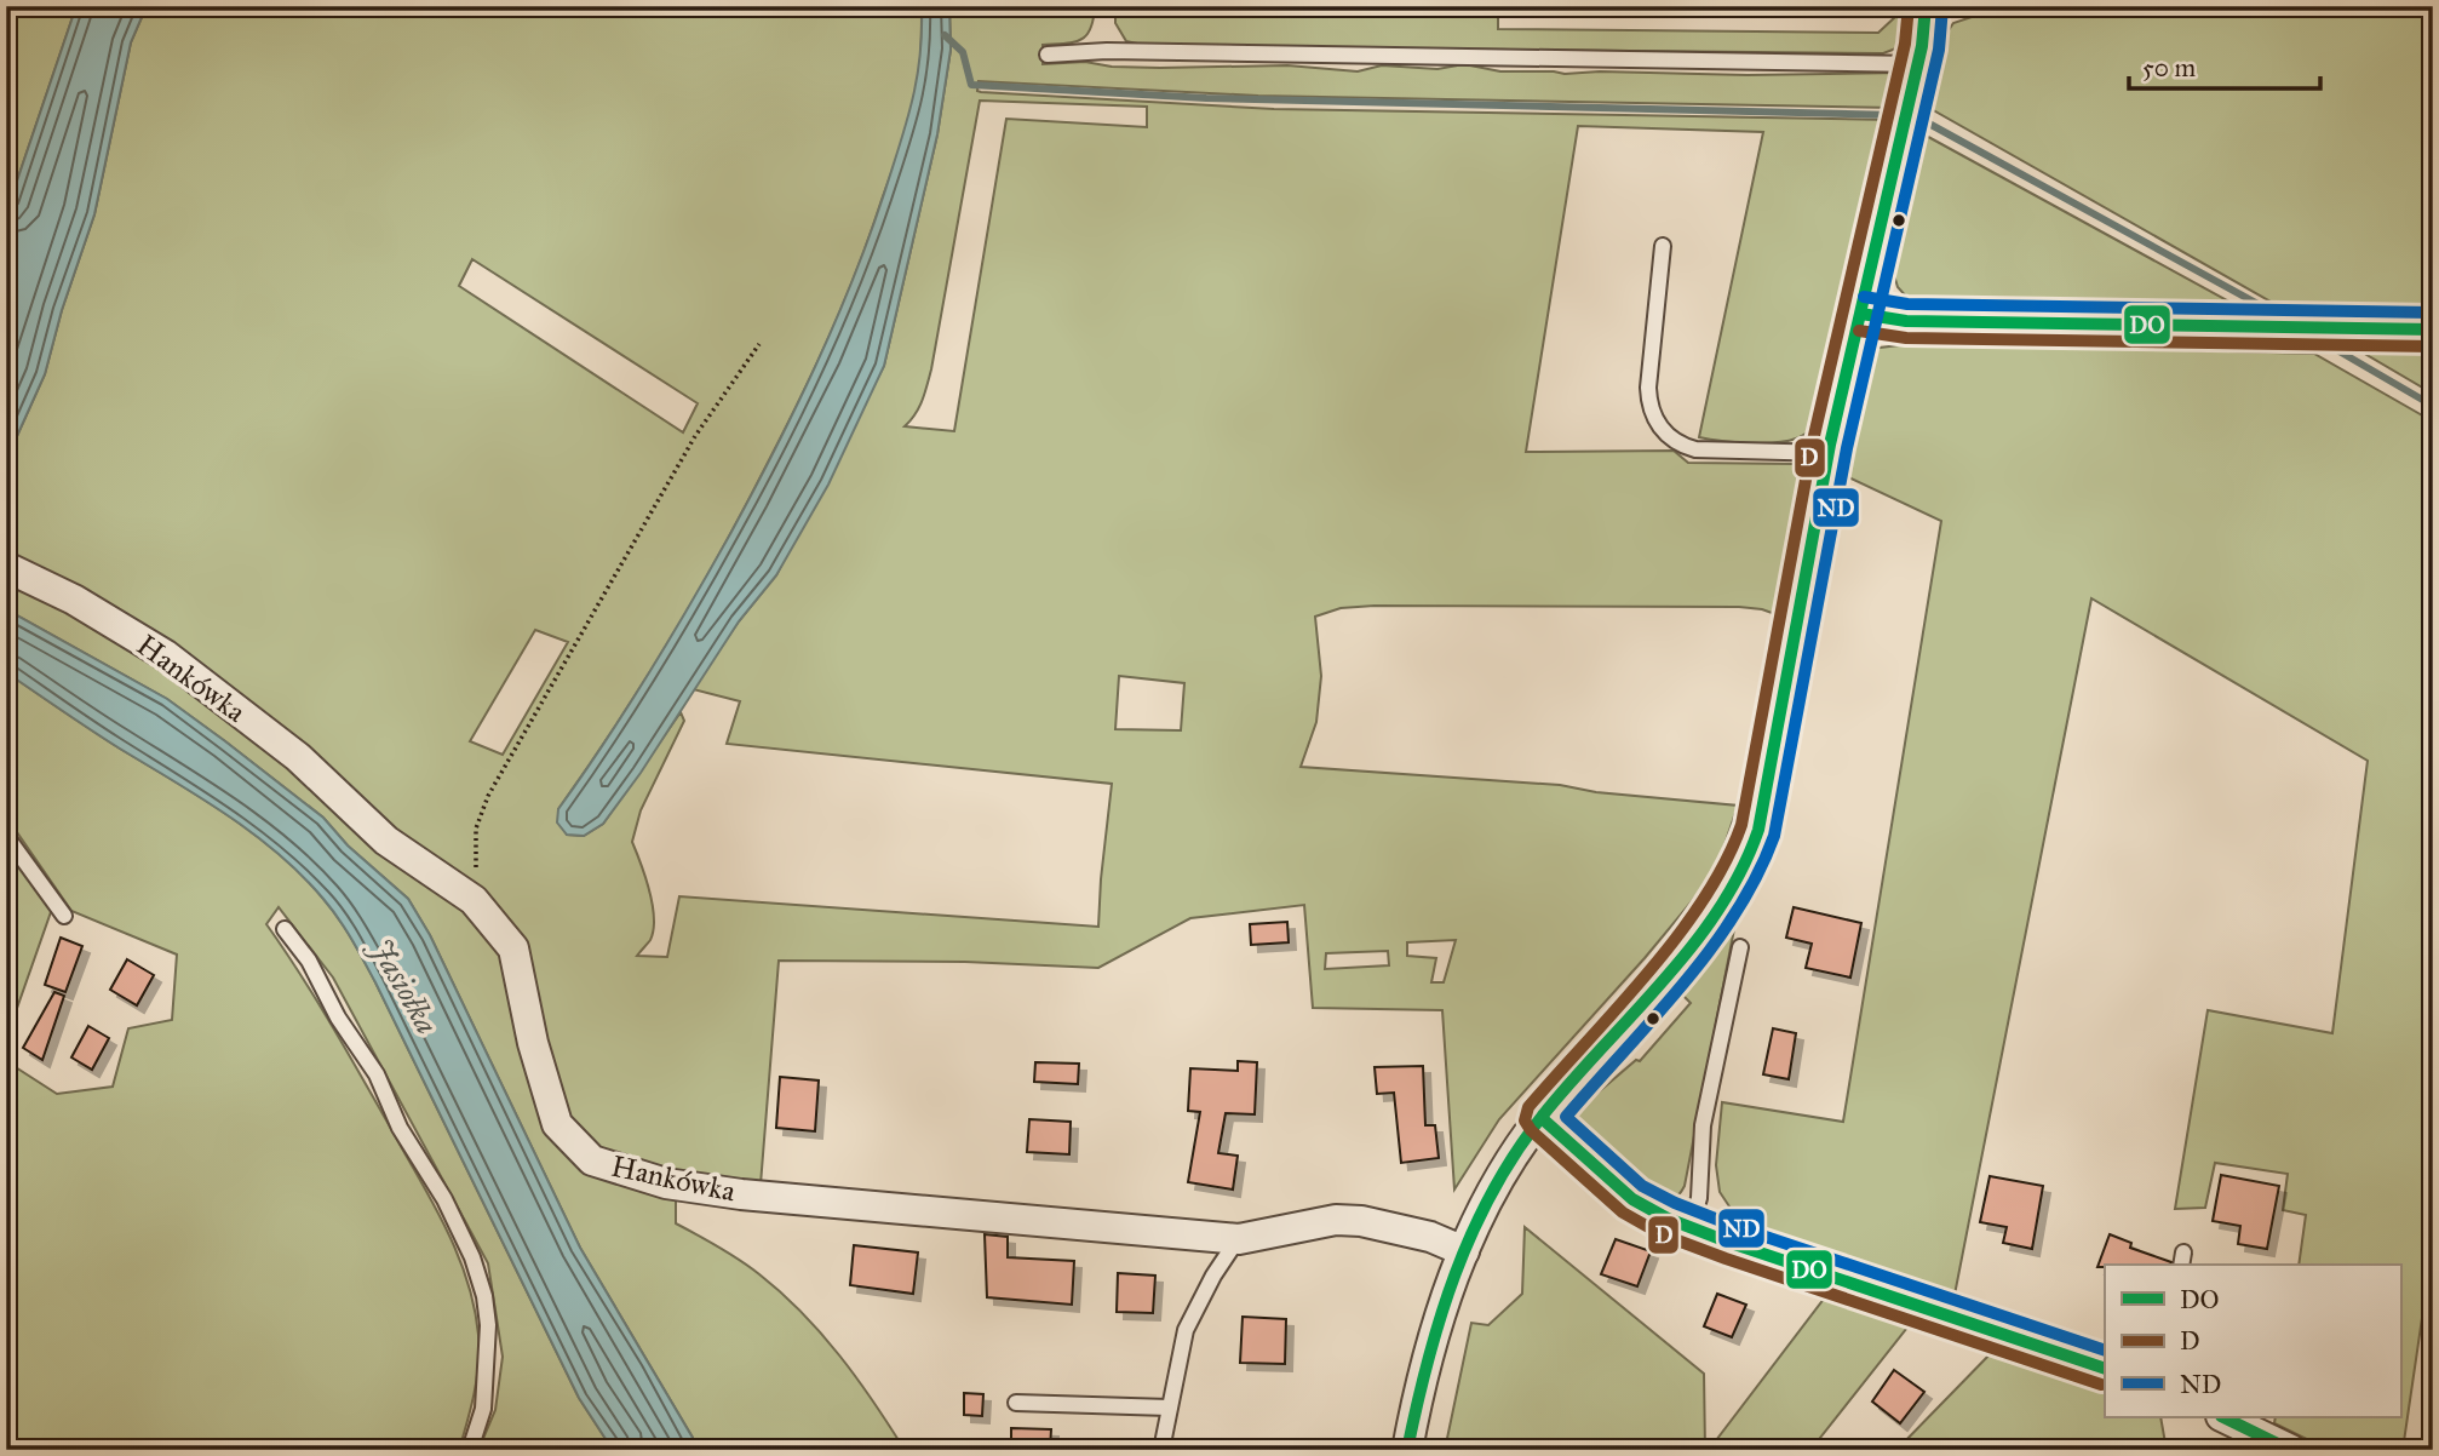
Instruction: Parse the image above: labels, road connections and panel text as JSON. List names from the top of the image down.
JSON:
{
  "streets": {
    "street": ["Hankówka"]
  },
  "water": ["Jasiołka"],
  "lines": ["transit line DO", "transit line D", "transit line ND"],
  "legend": ["DO", "D", "ND"],
  "scale_bar": "50 m"
}
